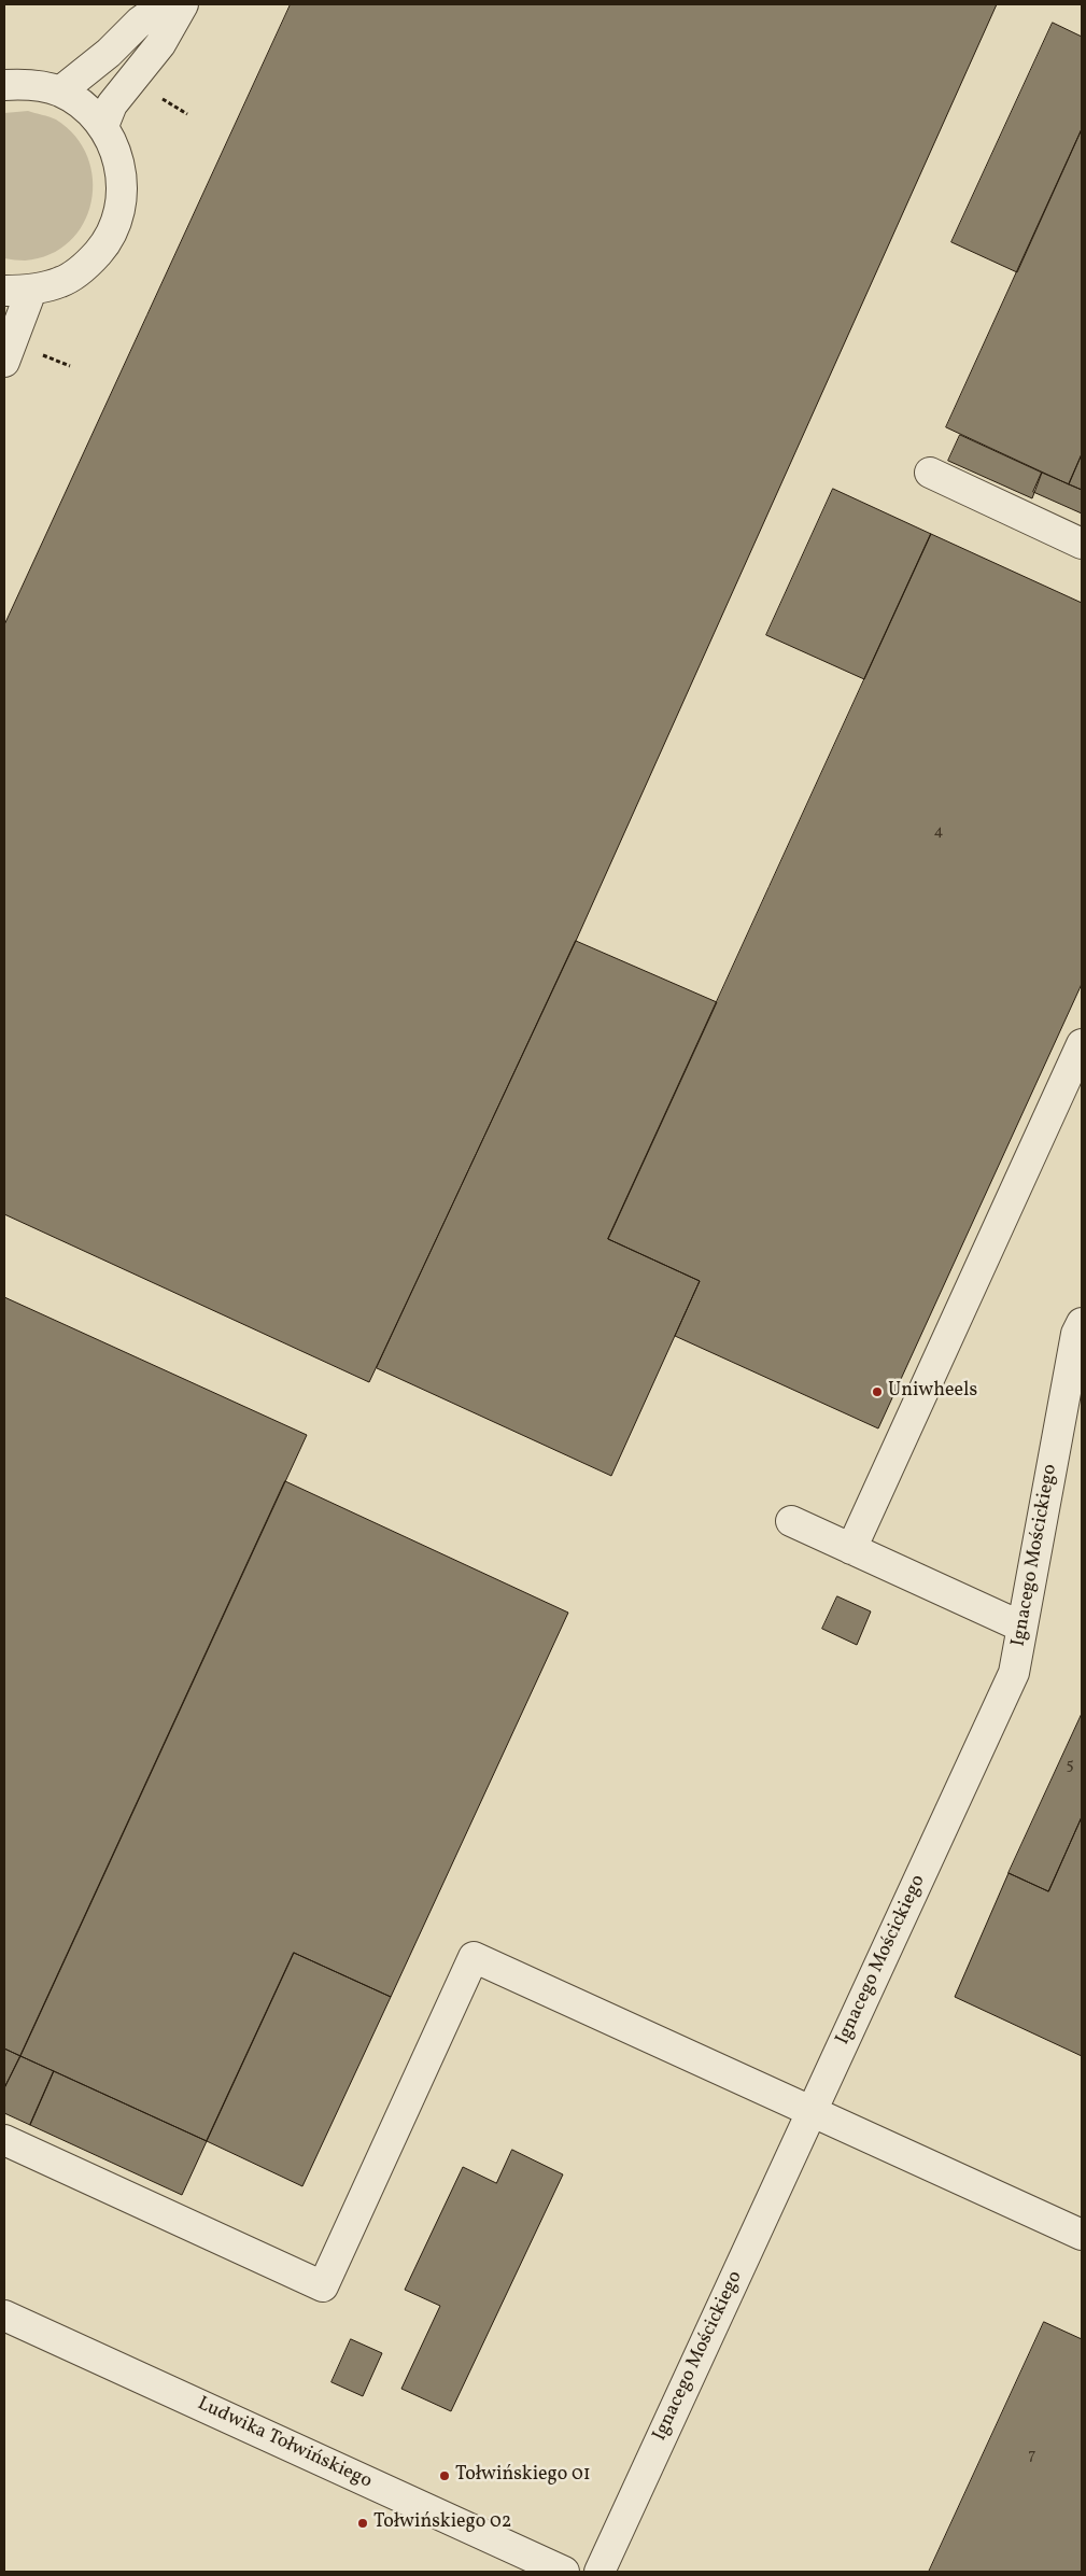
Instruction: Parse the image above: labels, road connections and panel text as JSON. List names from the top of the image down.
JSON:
{
  "streets": {
    "street": ["Ignacego Mościckiego", "Ludwika Tołwińskiego"]
  },
  "places": ["Uniwheels", "Tołwińskiego 01", "Tołwińskiego 02"],
  "house_numbers": ["4", "5", "7"]
}
